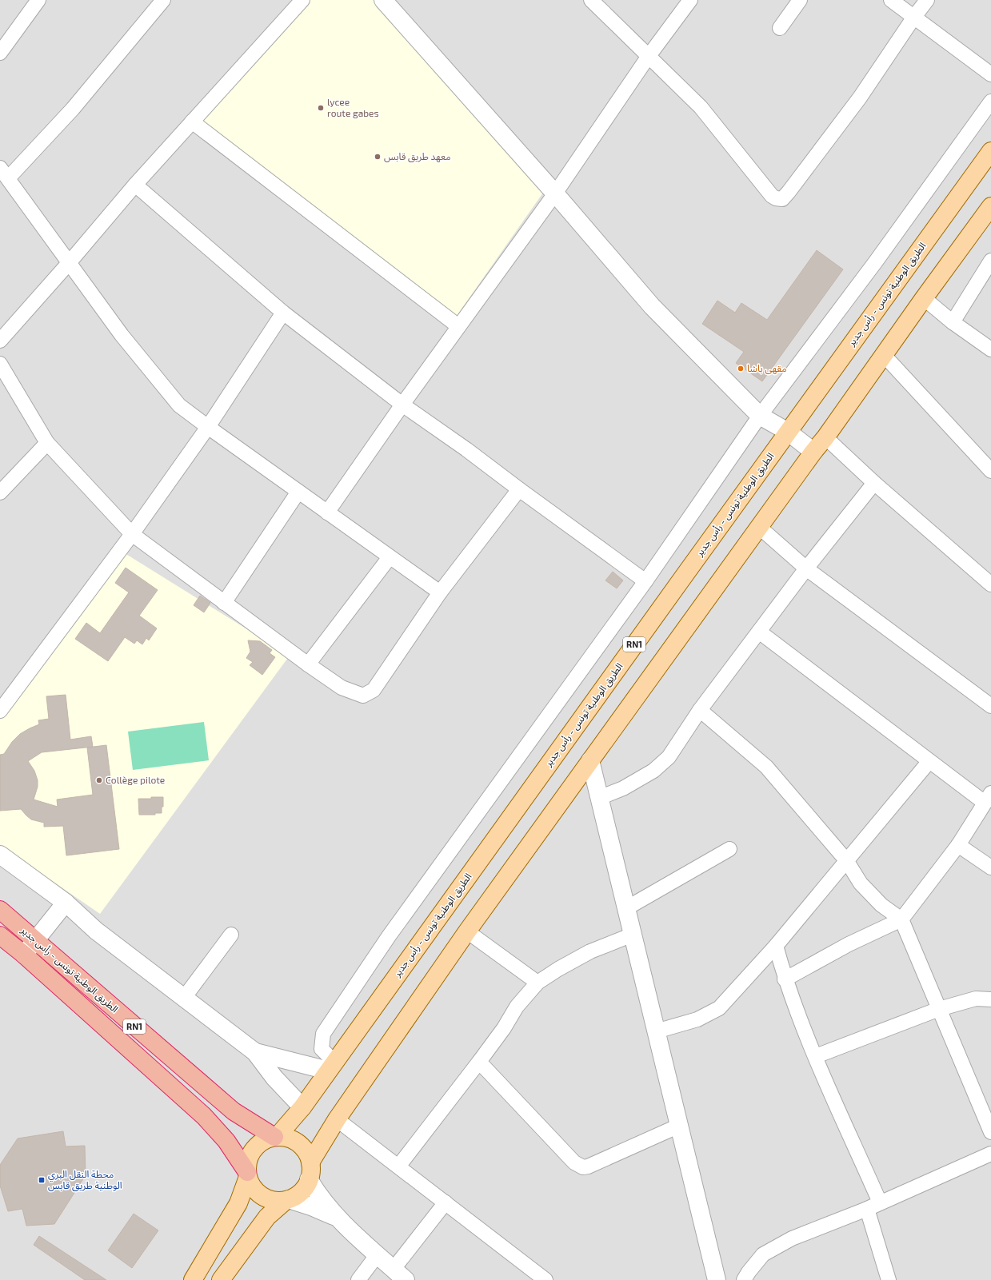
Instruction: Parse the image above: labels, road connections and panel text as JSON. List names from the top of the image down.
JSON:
{
  "streets": {
    "highway": ["الطريق الوطنية تونس - رأس جدير", "RN1"]
  },
  "crossings": [
    ["الطريق الوطنية تونس - رأس جدير", "RN1"]
  ],
  "places": {
    "other": [
      "lycee route gabes",
      "معهد طريق قابس",
      "مقهى باشا",
      "Collège pilote"
    ],
    "transit": ["محطة النقل البري الوطنية طريق قابس"]
  }
}
